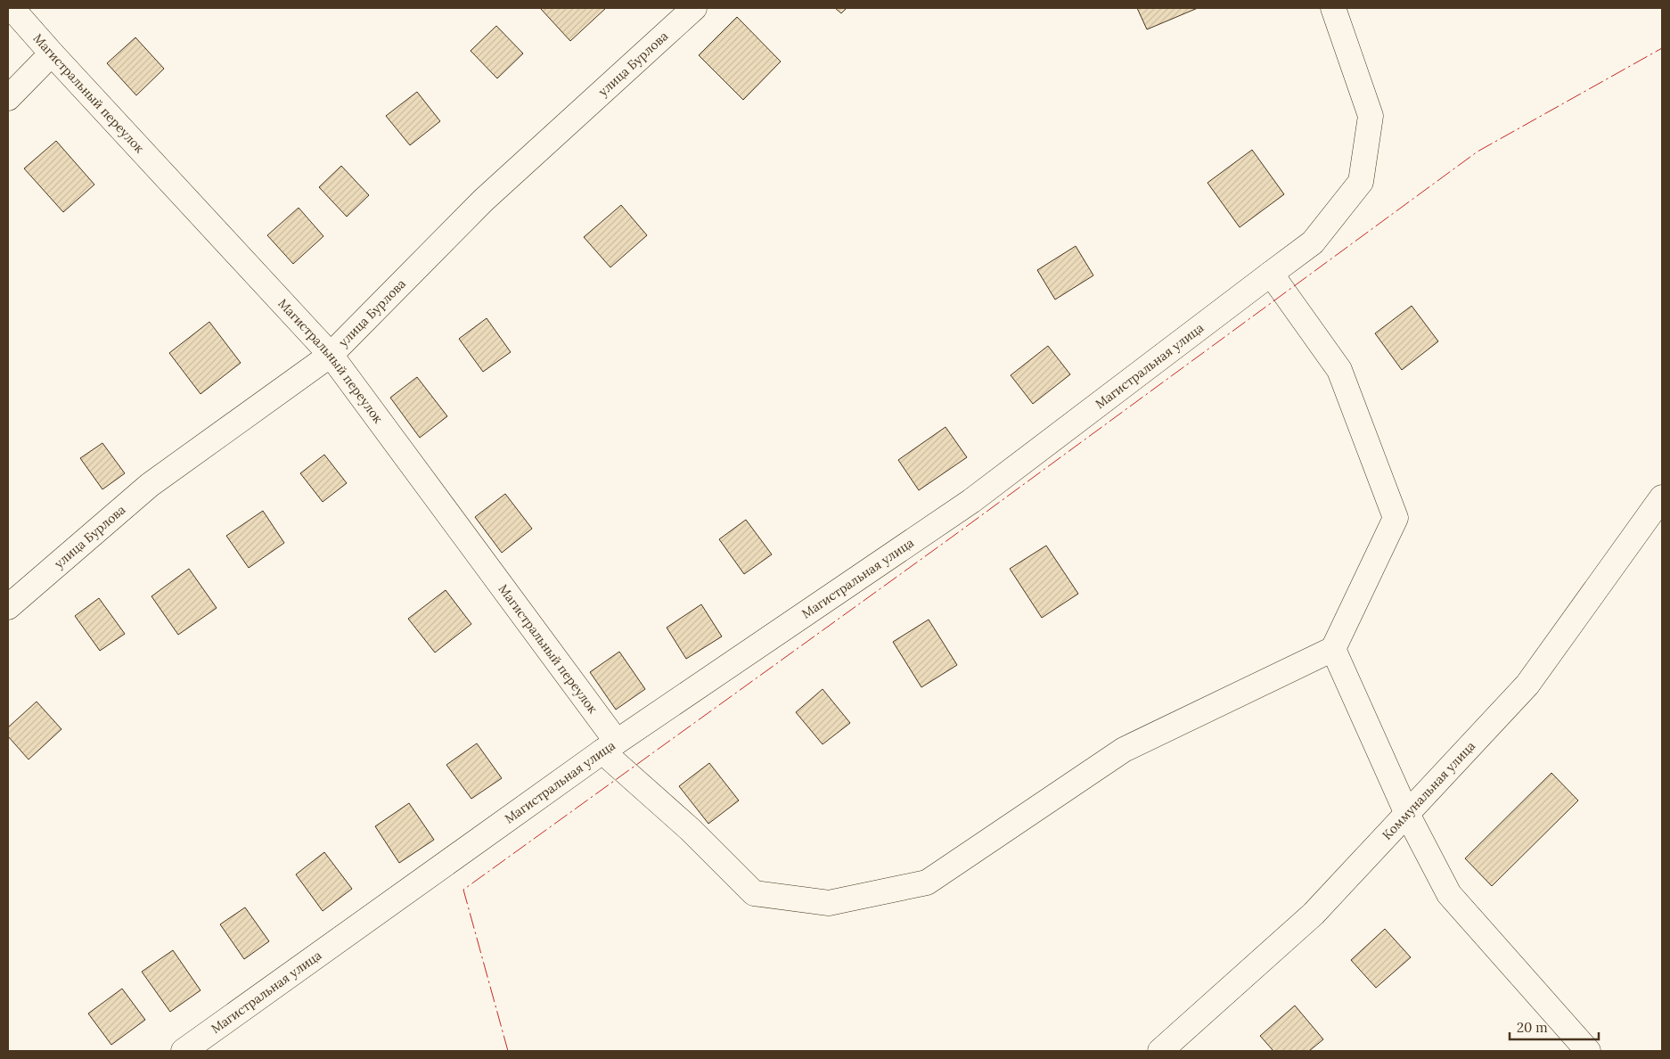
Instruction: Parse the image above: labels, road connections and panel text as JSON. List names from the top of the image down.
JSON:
{
  "streets": {
    "street": [
      "улица Бурлова",
      "Магистральный переулок",
      "Магистральная улица",
      "Коммунальная улица"
    ]
  },
  "crossings": [
    ["улица Бурлова", "Магистральный переулок"],
    ["Магистральный переулок", "Магистральная улица"]
  ],
  "scale_bar": "20 m"
}
